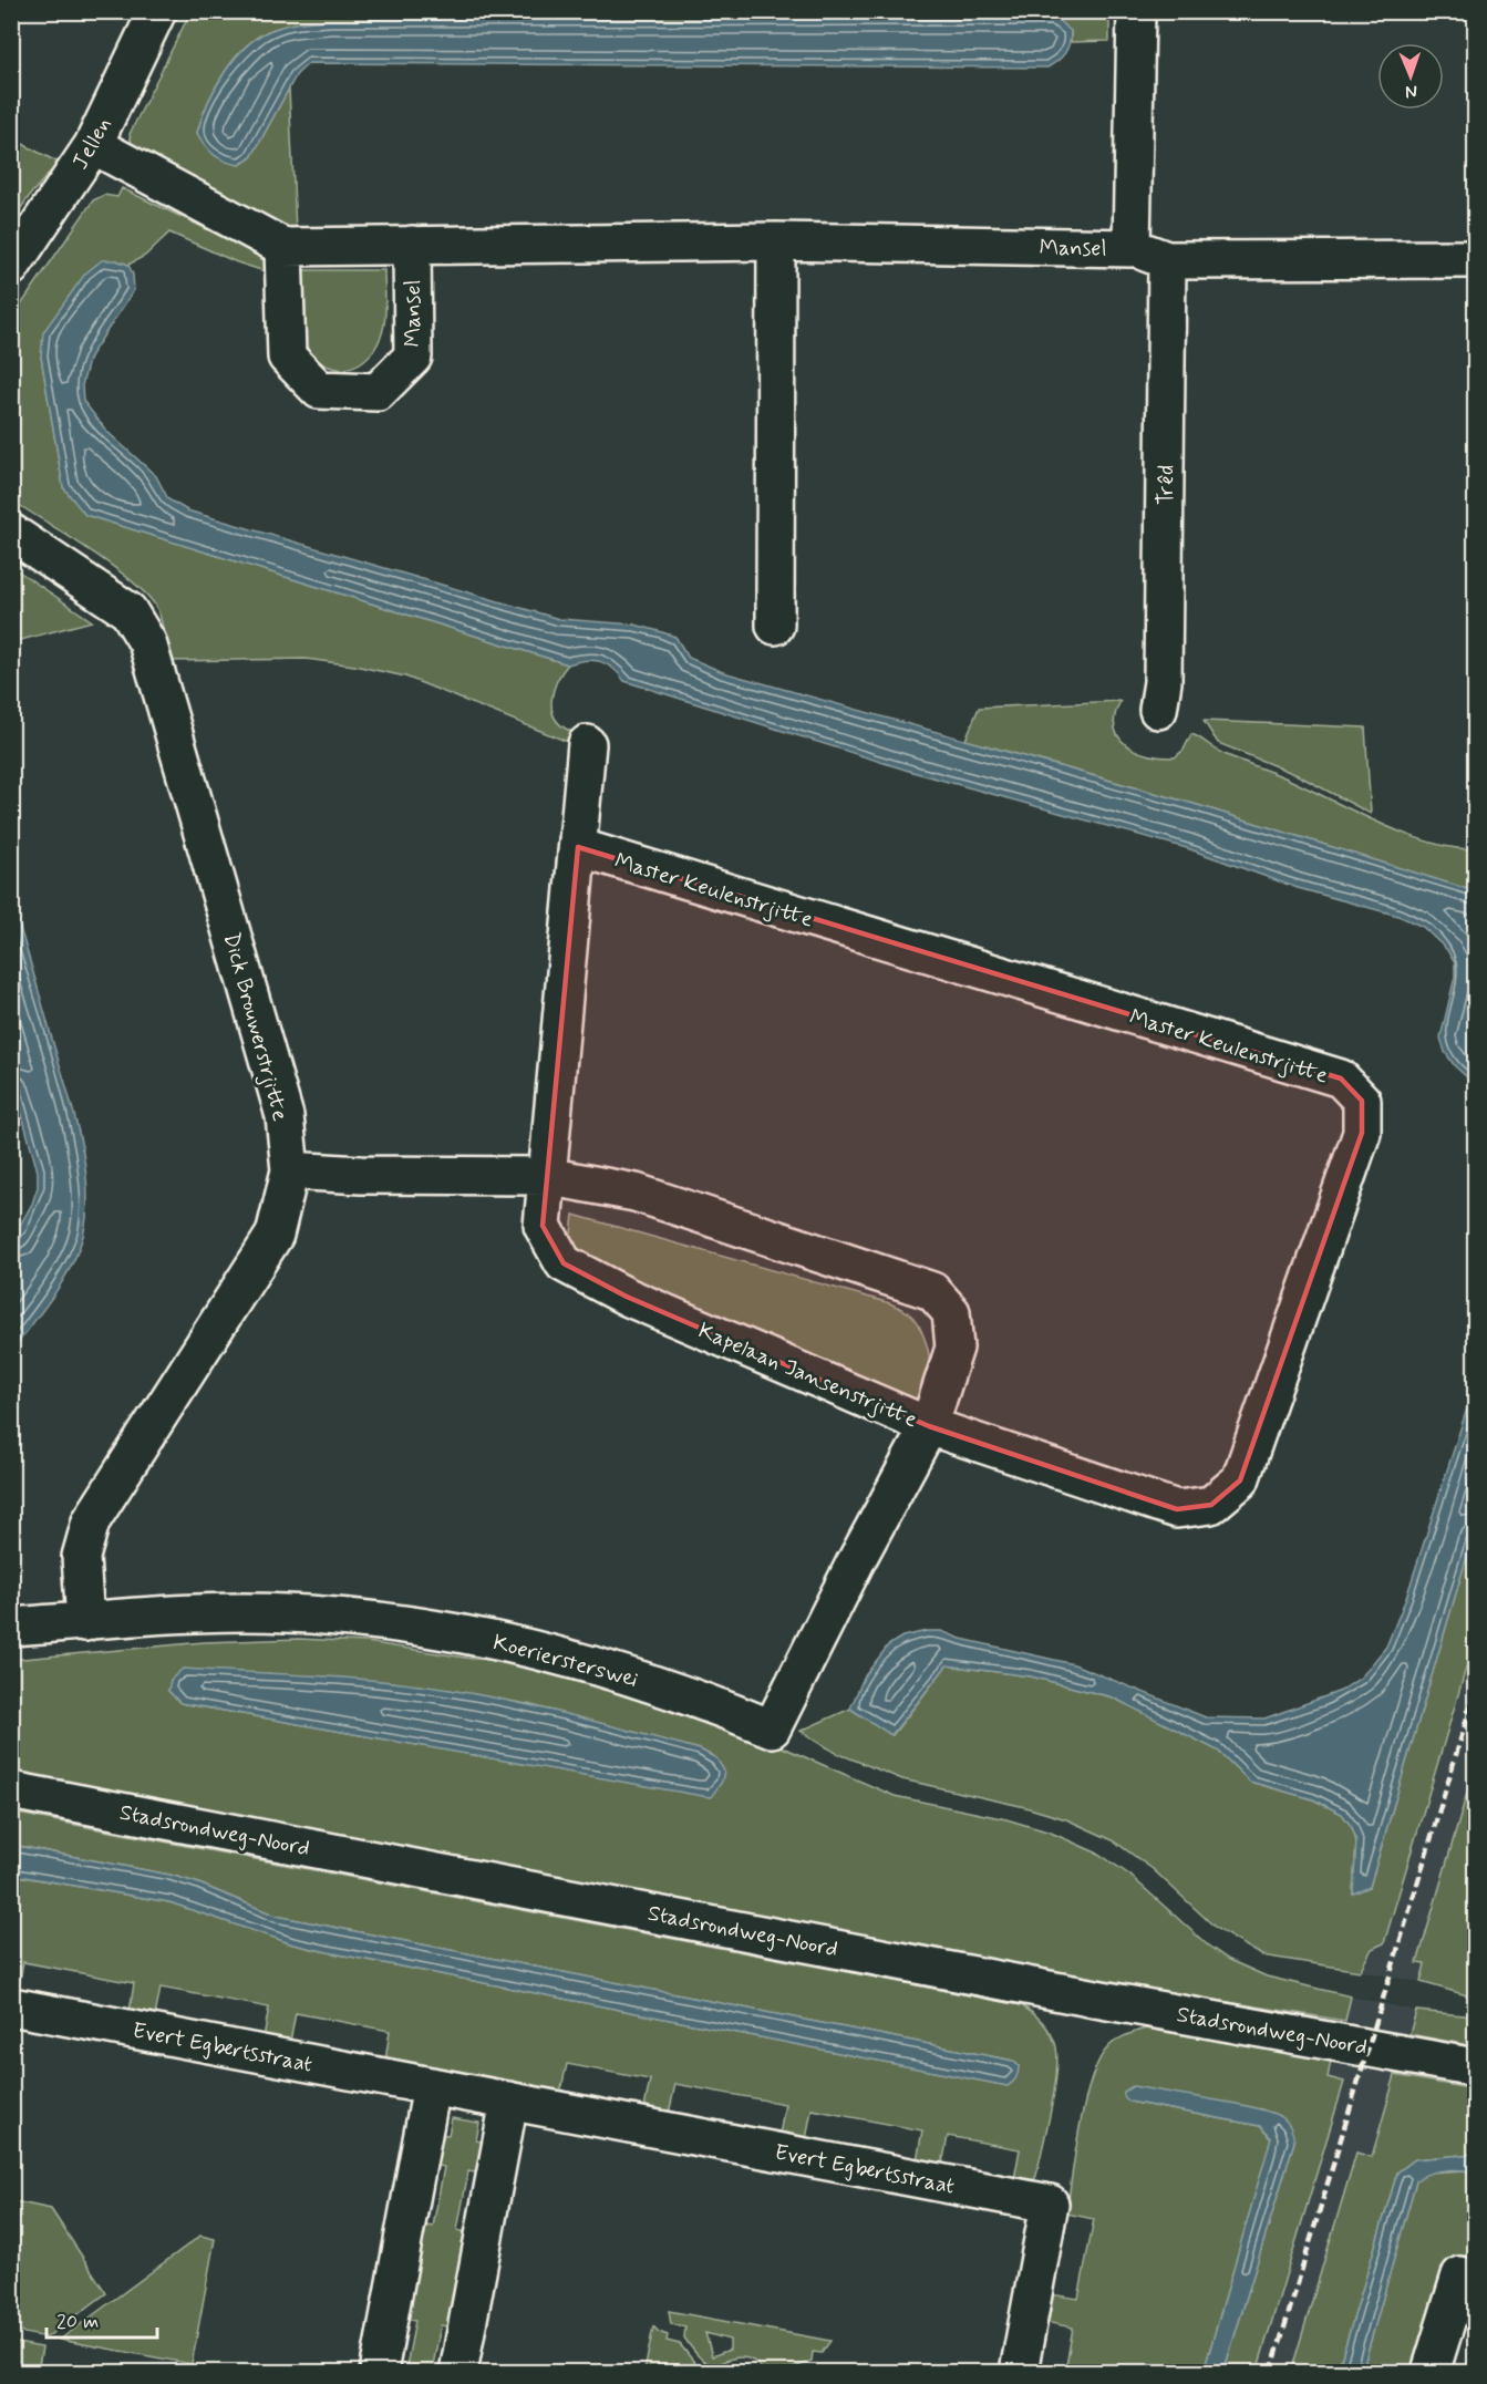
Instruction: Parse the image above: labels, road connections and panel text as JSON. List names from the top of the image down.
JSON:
{
  "streets": {
    "street": [
      "Jellen",
      "Mansel",
      "Trêd",
      "Master Keulenstrjitte",
      "Dick Brouwerstrjitte",
      "Kapelaan Jansenstrjitte",
      "Koeriersterswei",
      "Stadsrondweg-Noord",
      "Evert Egbertsstraat"
    ]
  },
  "crossings": [
    ["Jellen", "Mansel"],
    ["Master Keulenstrjitte", "Kapelaan Jansenstrjitte"],
    ["Master Keulenstrjitte", "Koeriersterswei"],
    ["Dick Brouwerstrjitte", "Kapelaan Jansenstrjitte"],
    ["Dick Brouwerstrjitte", "Koeriersterswei"],
    ["Kapelaan Jansenstrjitte", "Koeriersterswei"]
  ],
  "scale_bar": "20 m",
  "north": "bottom"
}
